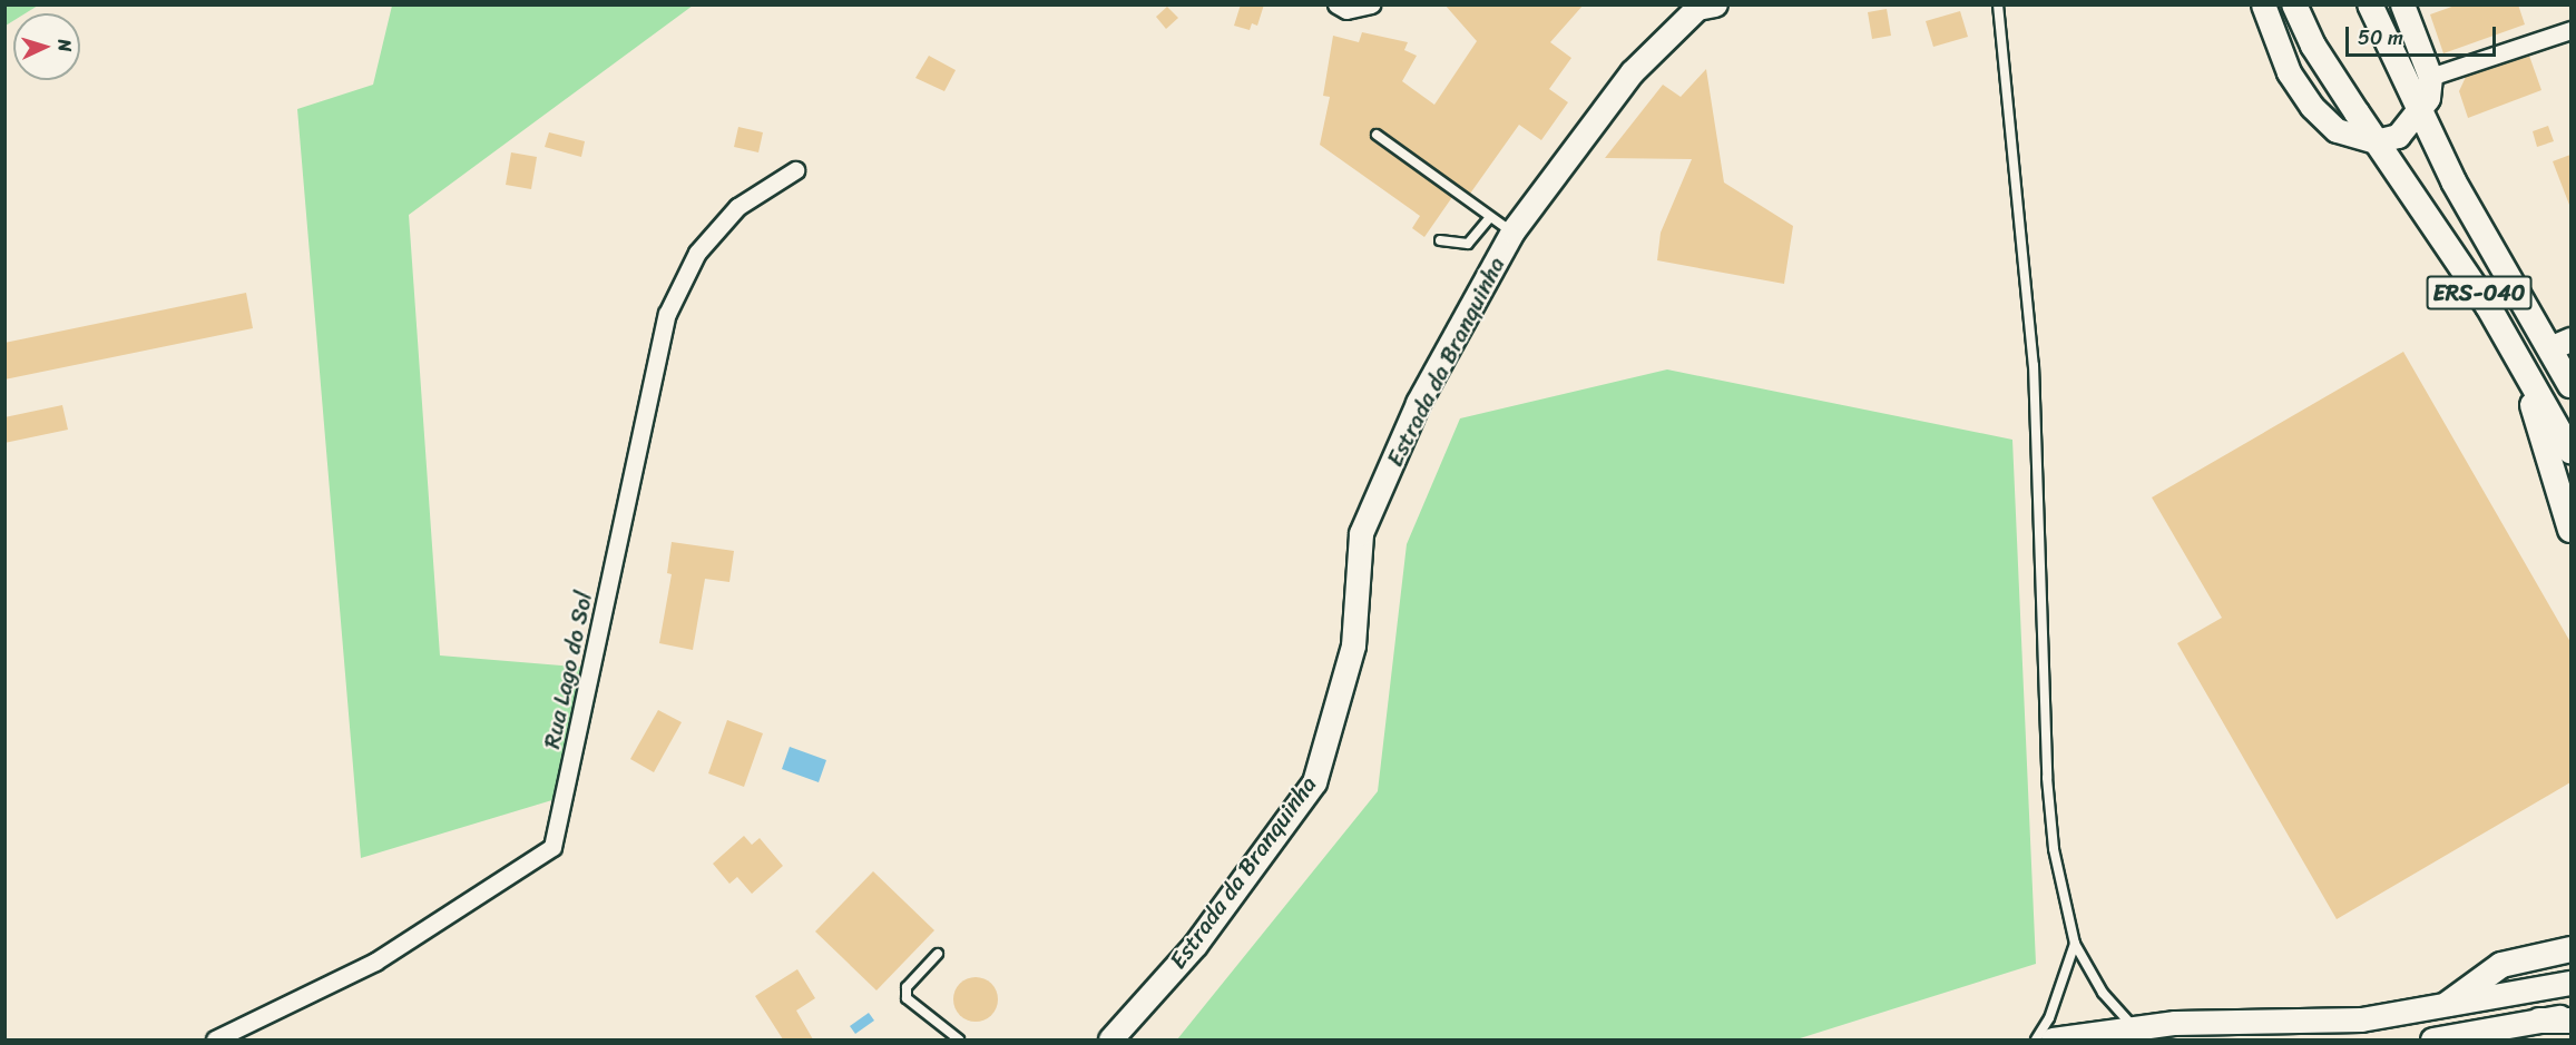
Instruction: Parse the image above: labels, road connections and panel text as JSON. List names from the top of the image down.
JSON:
{
  "streets": {
    "main road": ["ERS-040", "Estrada da Branquinha"],
    "street": ["Rua Lago do Sol"]
  },
  "scale_bar": "50 m",
  "north": "right"
}
